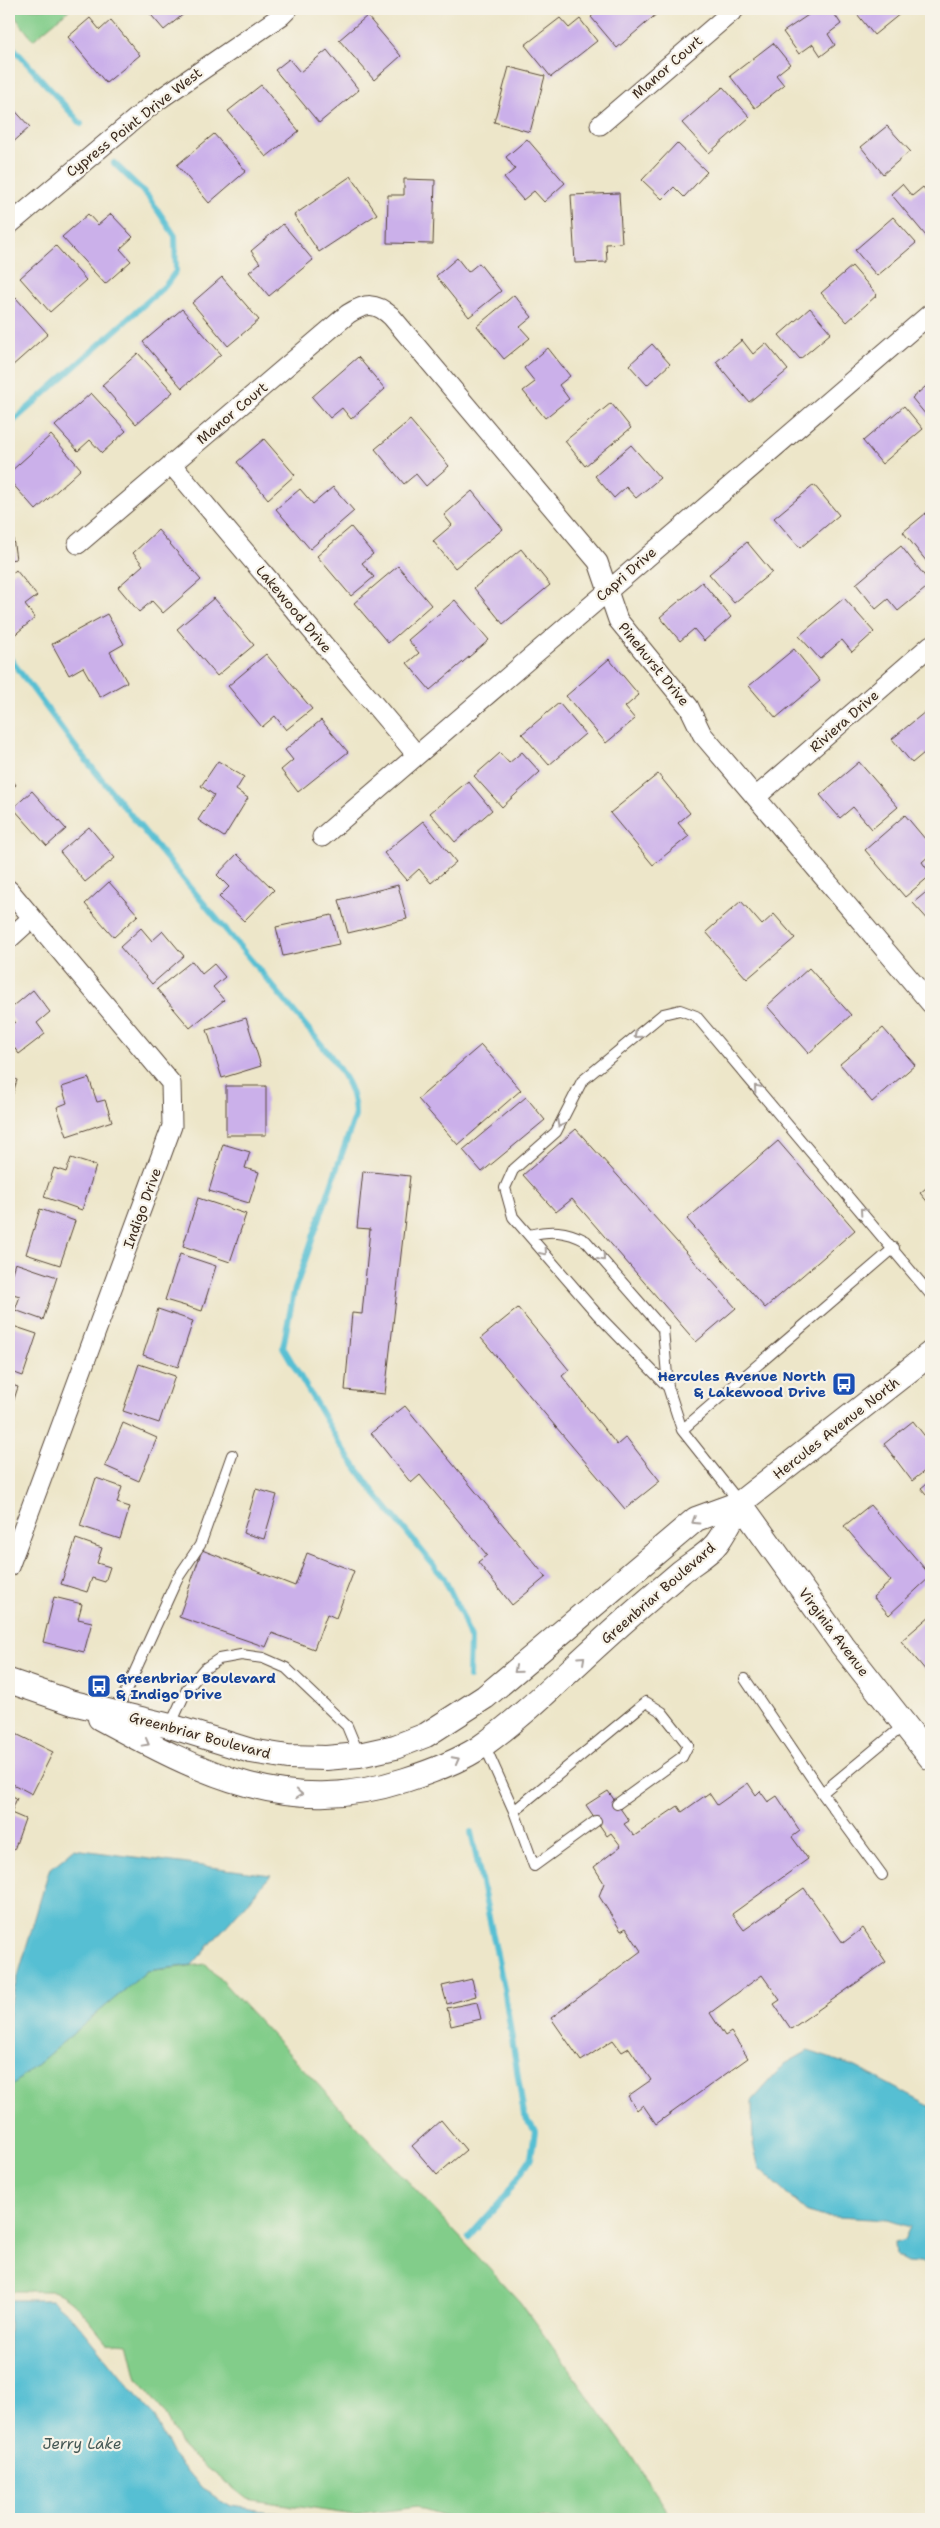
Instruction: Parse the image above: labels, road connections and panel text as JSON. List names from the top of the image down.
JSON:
{
  "streets": {
    "street": [
      "Manor Court",
      "Cypress Point Drive West",
      "Capri Drive",
      "Lakewood Drive",
      "Pinehurst Drive",
      "Riviera Drive",
      "Indigo Drive",
      "Hercules Avenue North",
      "Greenbriar Boulevard",
      "Virginia Avenue"
    ]
  },
  "crossings": [
    ["Manor Court", "Lakewood Drive"],
    ["Manor Court", "Pinehurst Drive"],
    ["Capri Drive", "Lakewood Drive"],
    ["Capri Drive", "Pinehurst Drive"],
    ["Pinehurst Drive", "Riviera Drive"],
    ["Hercules Avenue North", "Greenbriar Boulevard"],
    ["Hercules Avenue North", "Virginia Avenue"],
    ["Greenbriar Boulevard", "Virginia Avenue"]
  ],
  "water": ["Jerry Lake"],
  "places": {
    "bus stop": ["Hercules Avenue North & Lakewood Drive", "Greenbriar Boulevard & Indigo Drive"]
  }
}
